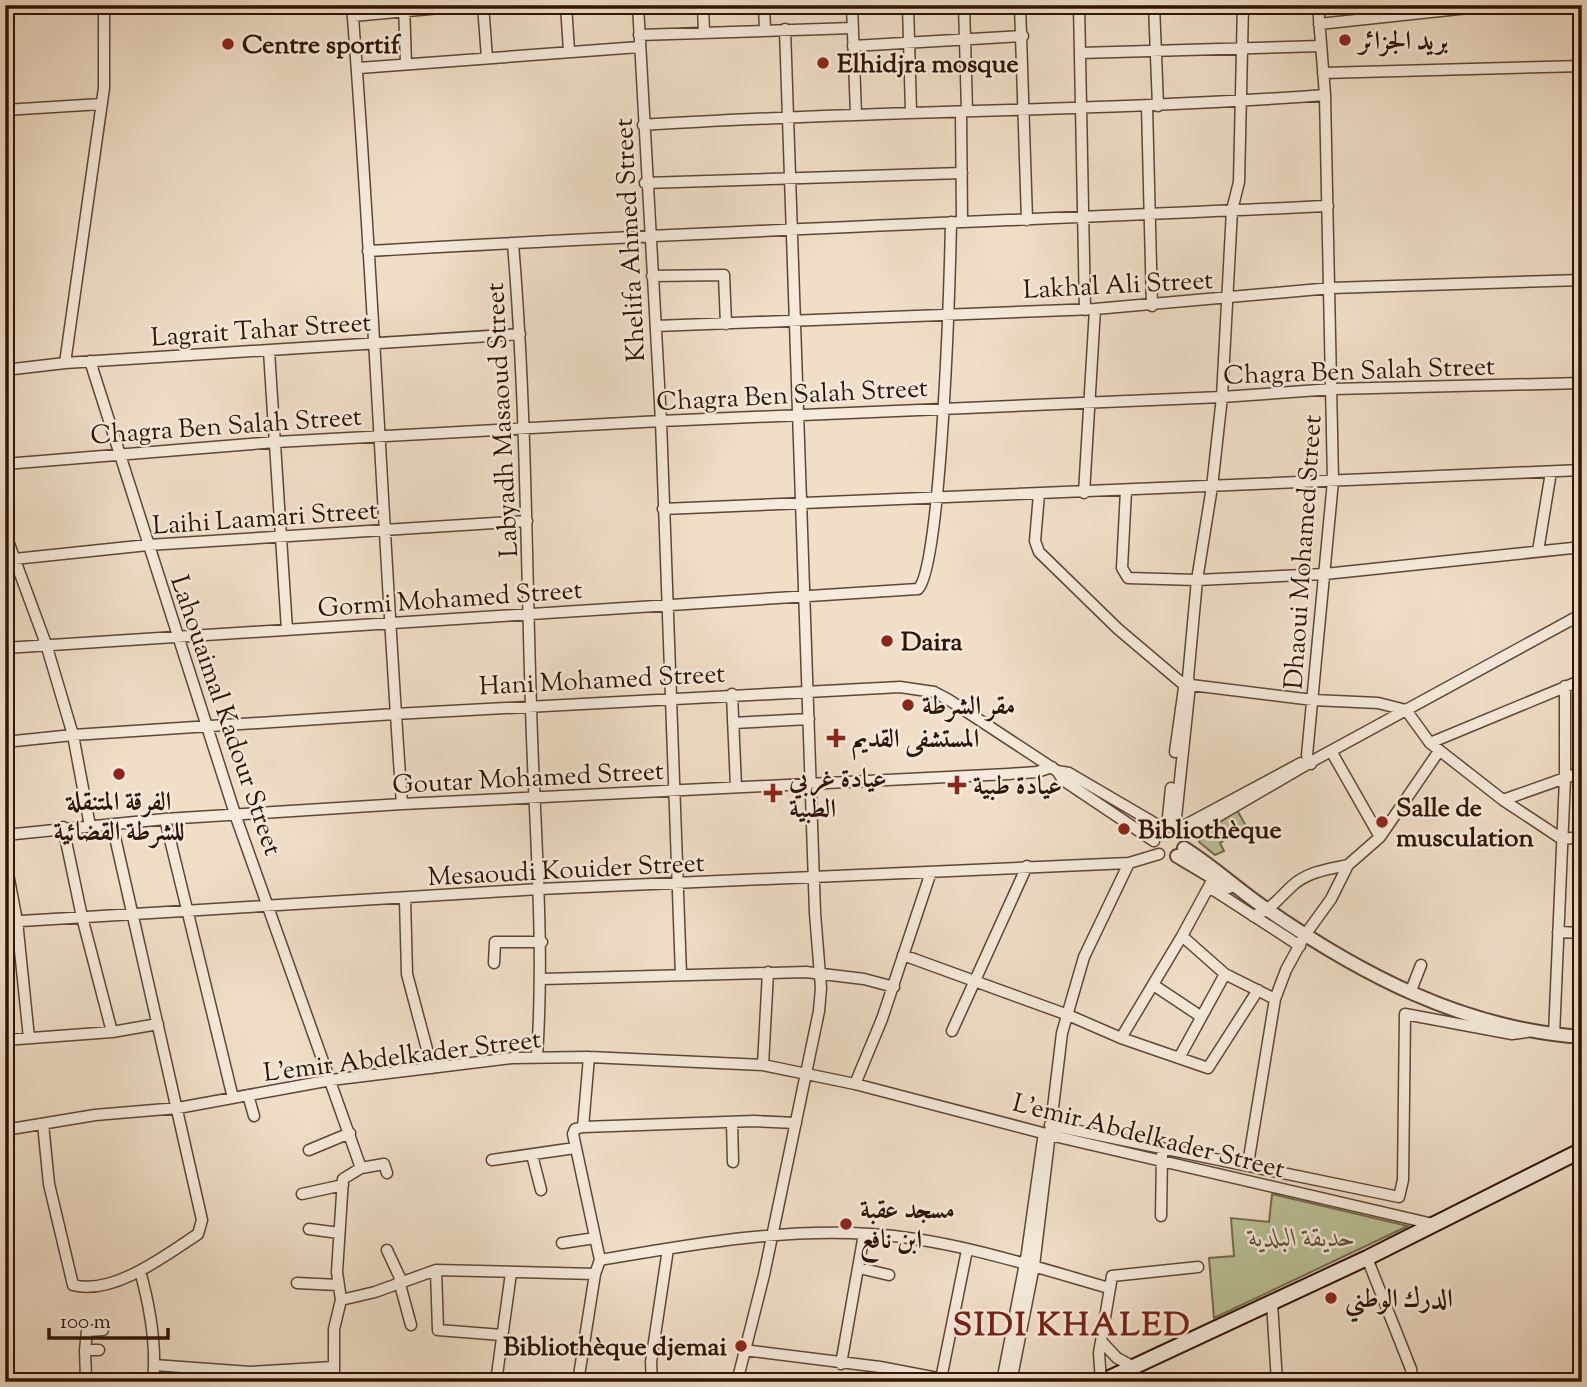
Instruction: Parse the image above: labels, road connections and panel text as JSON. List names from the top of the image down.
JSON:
{
  "streets": {
    "street": [
      "Khelifa Ahmed Street",
      "Lakhal Ali Street",
      "Lagrait Tahar Street",
      "Chagra Ben Salah Street",
      "Labyadh Masaoud Street",
      "Laihi Laamari Street",
      "Dhaoui Mohamed Street",
      "Gormi Mohamed Street",
      "Hani Mohamed Street",
      "Lahouaimal Kadour Street",
      "Goutar Mohamed Street",
      "Mesaoudi Kouider Street",
      "L'emir Abdelkader Street"
    ]
  },
  "crossings": [
    ["Khelifa Ahmed Street", "Lakhal Ali Street"],
    ["Khelifa Ahmed Street", "Chagra Ben Salah Street"],
    ["Khelifa Ahmed Street", "Gormi Mohamed Street"],
    ["Khelifa Ahmed Street", "Hani Mohamed Street"],
    ["Khelifa Ahmed Street", "Goutar Mohamed Street"],
    ["Khelifa Ahmed Street", "Mesaoudi Kouider Street"],
    ["Lakhal Ali Street", "Dhaoui Mohamed Street"],
    ["Lagrait Tahar Street", "Labyadh Masaoud Street"],
    ["Lagrait Tahar Street", "Lahouaimal Kadour Street"],
    ["Chagra Ben Salah Street", "Labyadh Masaoud Street"],
    ["Chagra Ben Salah Street", "Dhaoui Mohamed Street"],
    ["Chagra Ben Salah Street", "Lahouaimal Kadour Street"],
    ["Labyadh Masaoud Street", "Laihi Laamari Street"],
    ["Labyadh Masaoud Street", "Gormi Mohamed Street"],
    ["Labyadh Masaoud Street", "Hani Mohamed Street"],
    ["Labyadh Masaoud Street", "Goutar Mohamed Street"],
    ["Labyadh Masaoud Street", "Mesaoudi Kouider Street"],
    ["Labyadh Masaoud Street", "L'emir Abdelkader Street"],
    ["Laihi Laamari Street", "Lahouaimal Kadour Street"],
    ["Gormi Mohamed Street", "Lahouaimal Kadour Street"],
    ["Hani Mohamed Street", "Lahouaimal Kadour Street"],
    ["Hani Mohamed Street", "Goutar Mohamed Street"],
    ["Hani Mohamed Street", "L'emir Abdelkader Street"],
    ["Lahouaimal Kadour Street", "Goutar Mohamed Street"],
    ["Lahouaimal Kadour Street", "Mesaoudi Kouider Street"],
    ["Lahouaimal Kadour Street", "L'emir Abdelkader Street"]
  ],
  "districts": ["SIDI KHALED"],
  "parks": ["حديقة البلدية"],
  "places": {
    "other": [
      "بريد الجزائر",
      "Centre sportif",
      "Elhidjra mosque",
      "Daira",
      "مقر الشرطة",
      "الفرقة المتنقلة للشرطة القضائية",
      "Salle de musculation",
      "Bibliothèque",
      "مسجد عقبة ابن نافع",
      "الدرك الوطني",
      "Bibliothèque djemai"
    ],
    "health": ["المستشفى القديم", "عيادة طبية", "عيادة غربي الطبية"]
  },
  "scale_bar": "100 m"
}
